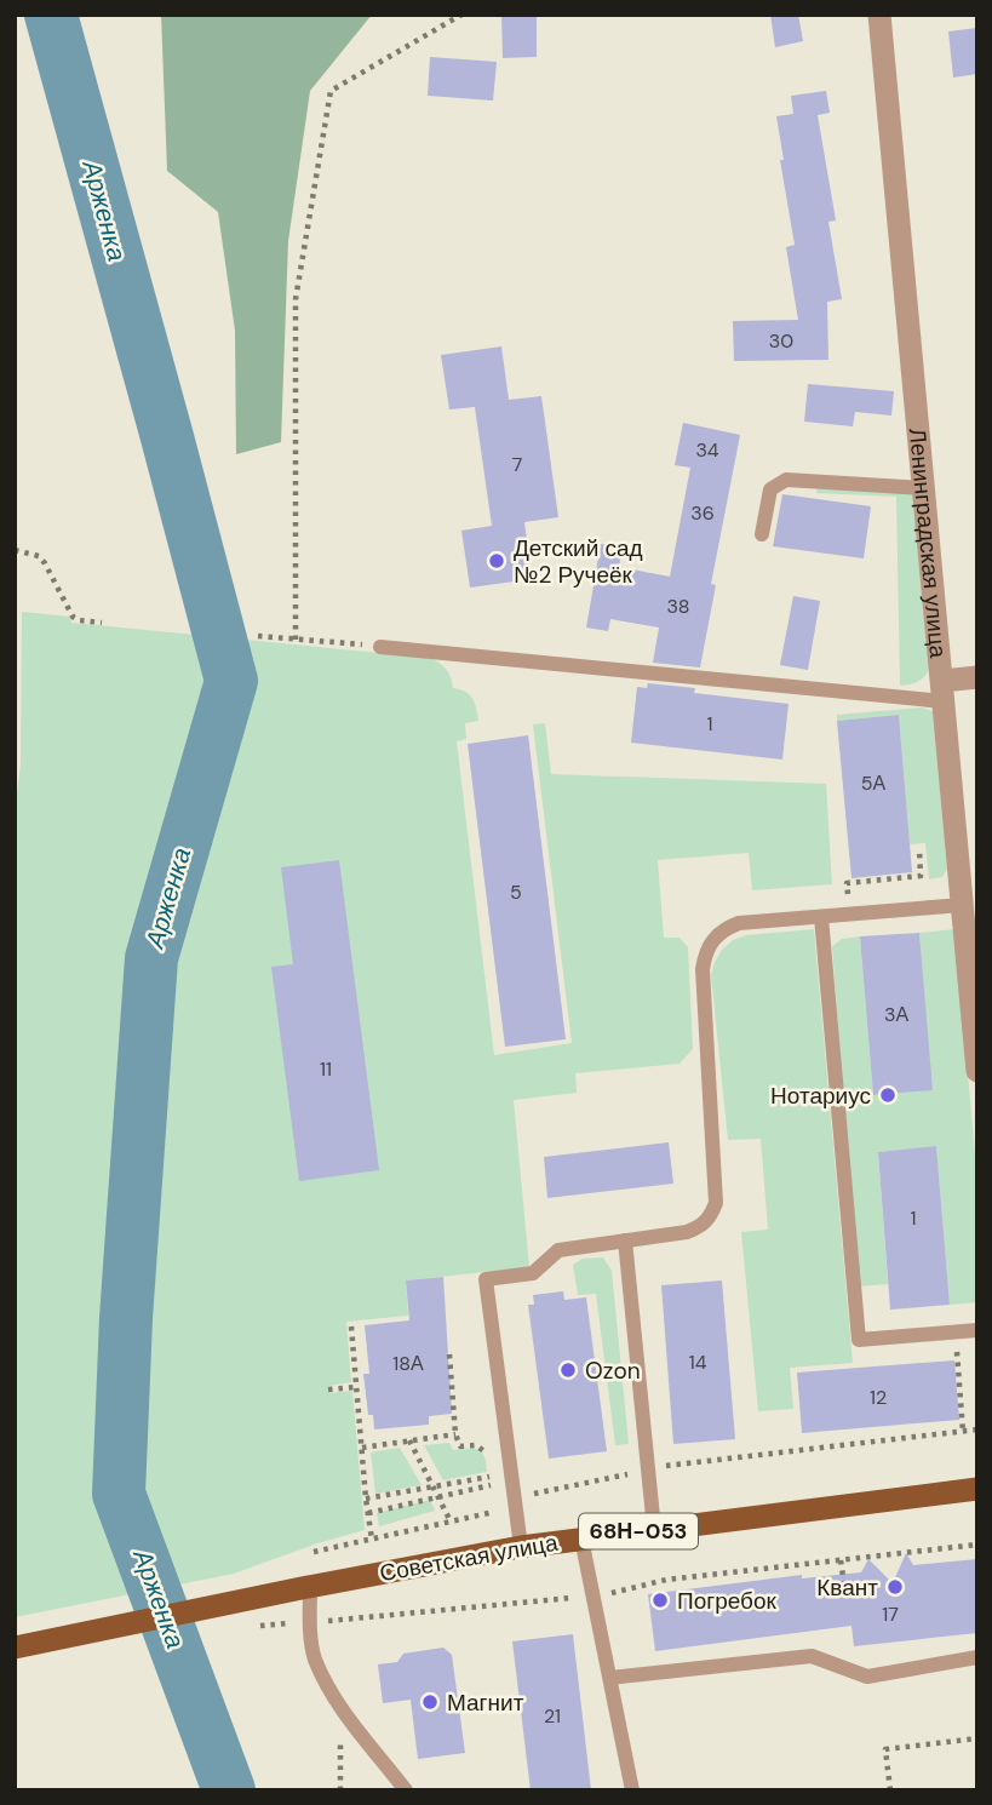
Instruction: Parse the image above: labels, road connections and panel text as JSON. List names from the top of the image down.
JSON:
{
  "streets": {
    "main road": ["68Н-053", "Советская улица"],
    "street": ["Ленинградская улица"]
  },
  "water": ["Арженка"],
  "places": [
    "Детский сад №2 Ручеёк",
    "Нотариус",
    "Ozon",
    "Квант",
    "Погребок",
    "Магнит"
  ],
  "house_numbers": [
    "30",
    "34",
    "7",
    "36",
    "38",
    "1",
    "5А",
    "5",
    "3А",
    "11",
    "1",
    "14",
    "18А",
    "12",
    "17",
    "21"
  ]
}
